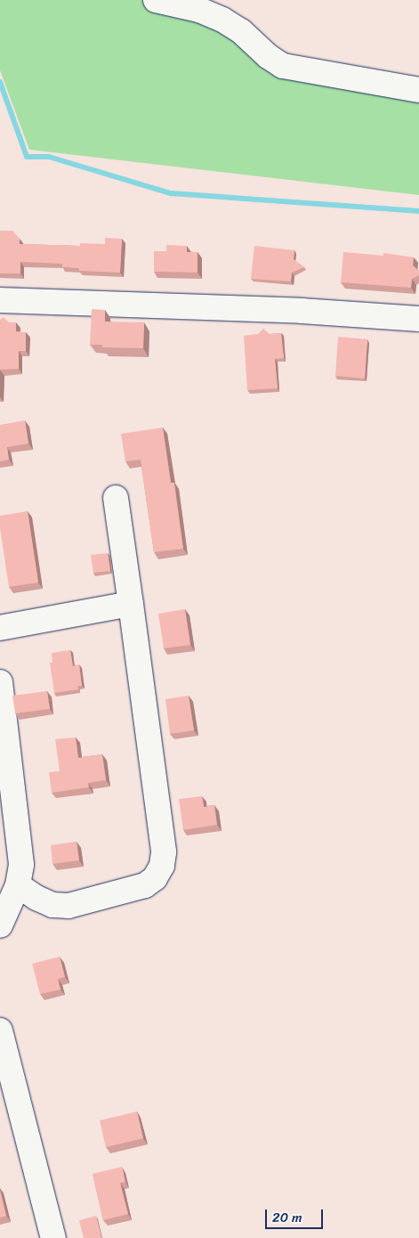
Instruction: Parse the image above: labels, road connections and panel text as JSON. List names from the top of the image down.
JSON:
{
  "scale_bar": "20 m"
}
